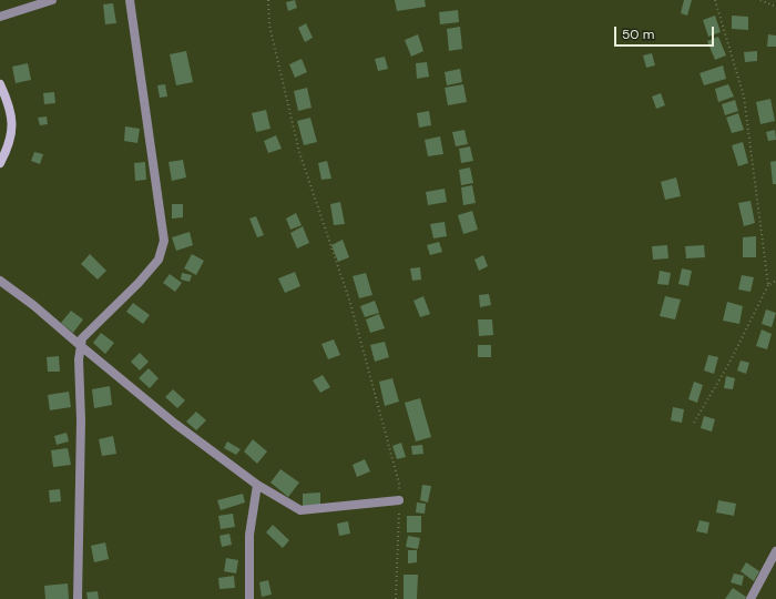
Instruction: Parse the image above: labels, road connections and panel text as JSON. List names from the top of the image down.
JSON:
{
  "scale_bar": "50 m"
}
